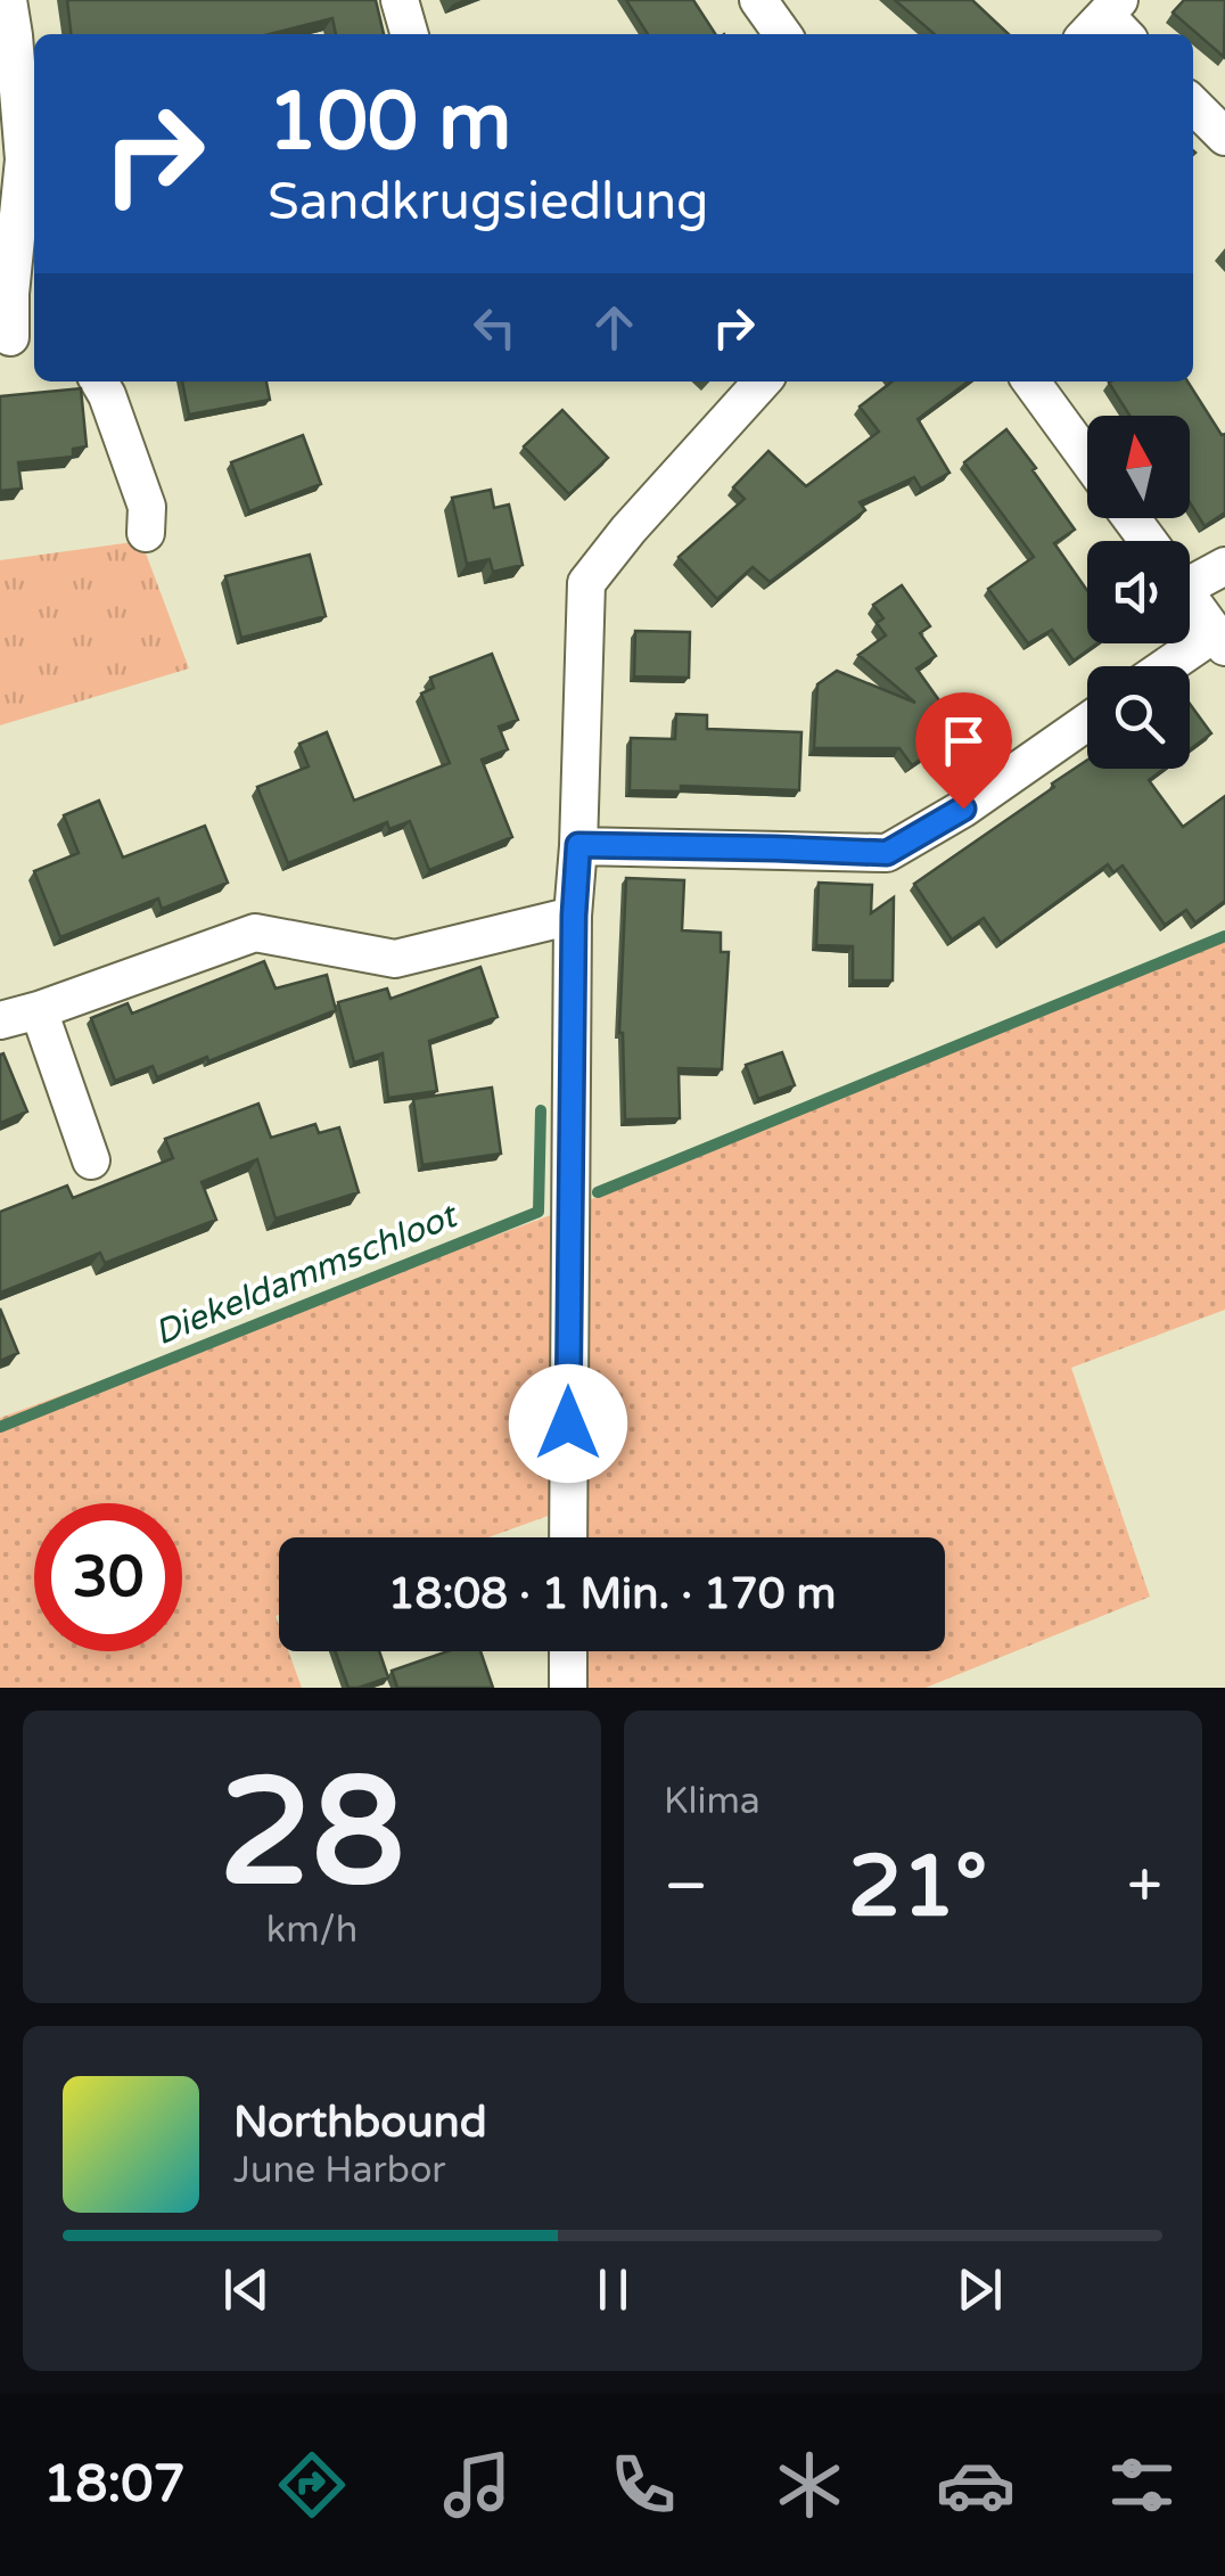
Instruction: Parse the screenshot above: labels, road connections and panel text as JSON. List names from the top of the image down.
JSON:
{
  "water": ["Diekeldammschloot"],
  "north": "top",
  "page": {
    "turn": ["100 m", "Sandkrugsiedlung"],
    "limit": "30",
    "trip": "18:08 · 1 Min. · 170 m",
    "tile": [
      ["28", "km/h"],
      "Klima"
    ],
    "heat": ["−", "21°", "+"],
    "song": ["Northbound", "June Harbor"],
    "tabs": "18:07"
  }
}
